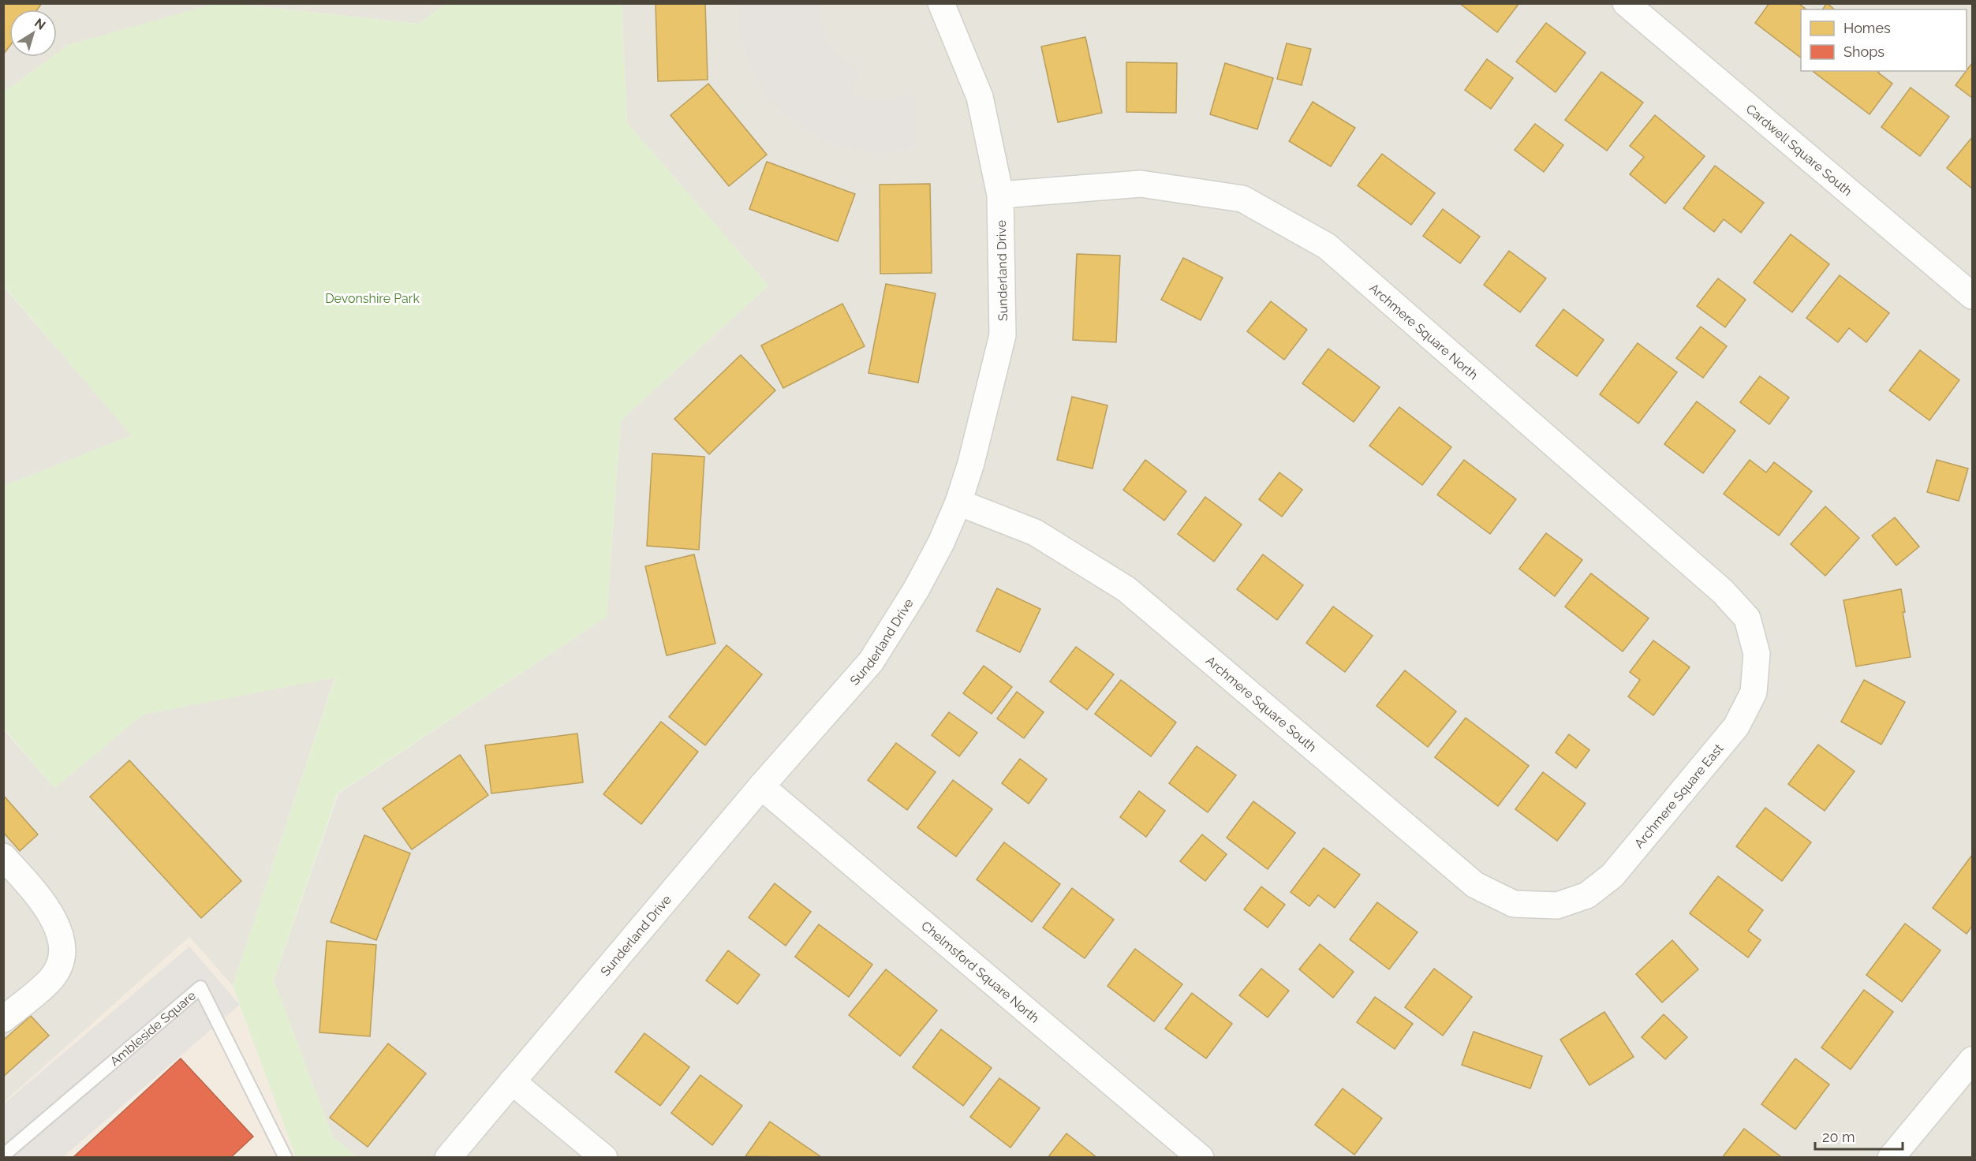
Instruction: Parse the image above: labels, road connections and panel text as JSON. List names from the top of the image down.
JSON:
{
  "streets": {
    "street": [
      "Cardwell Square South",
      "Sunderland Drive",
      "Archmere Square North",
      "Archmere Square South",
      "Archmere Square East",
      "Chelmsford Square North"
    ],
    "lane": ["Ambleside Square"]
  },
  "crossings": [
    ["Sunderland Drive", "Archmere Square North"],
    ["Sunderland Drive", "Archmere Square South"],
    ["Sunderland Drive", "Chelmsford Square North"],
    ["Archmere Square North", "Archmere Square East"],
    ["Archmere Square South", "Archmere Square East"]
  ],
  "parks": ["Devonshire Park"],
  "legend": ["Homes", "Shops"],
  "scale_bar": "20 m",
  "north": "top right"
}
